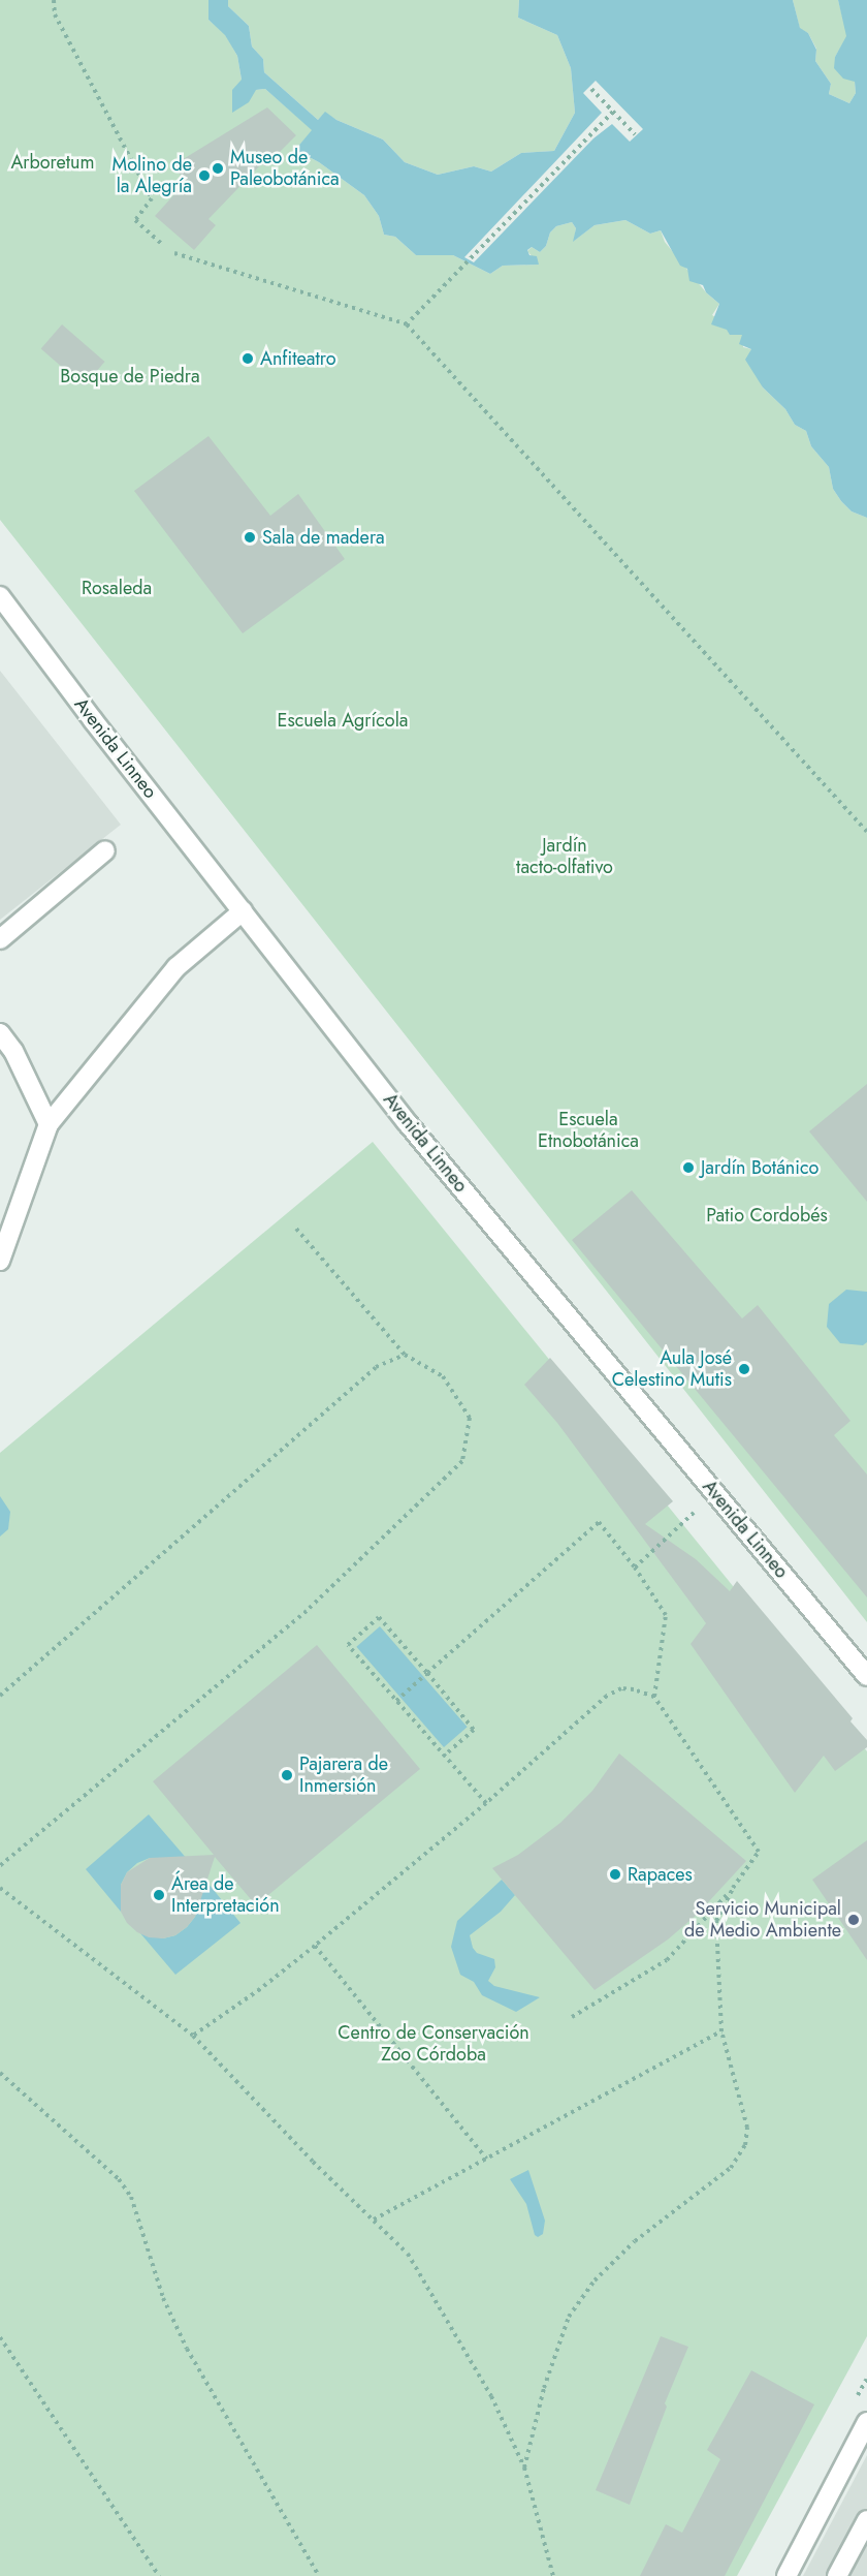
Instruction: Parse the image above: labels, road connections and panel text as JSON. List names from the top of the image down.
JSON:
{
  "streets": {
    "street": ["Avenida Linneo"]
  },
  "parks": [
    "Arboretum",
    "Bosque de Piedra",
    "Rosaleda",
    "Escuela Agrícola",
    "Jardín tacto-olfativo",
    "Escuela Etnobotánica",
    "Patio Cordobés",
    "Centro de Conservación Zoo Córdoba"
  ],
  "places": [
    "Museo de Paleobotánica",
    "Molino de la Alegría",
    "Anfiteatro",
    "Sala de madera",
    "Jardín Botánico",
    "Aula José Celestino Mutis",
    "Pajarera de Inmersión",
    "Rapaces",
    "Área de Interpretación",
    "Servicio Municipal de Medio Ambiente"
  ]
}
